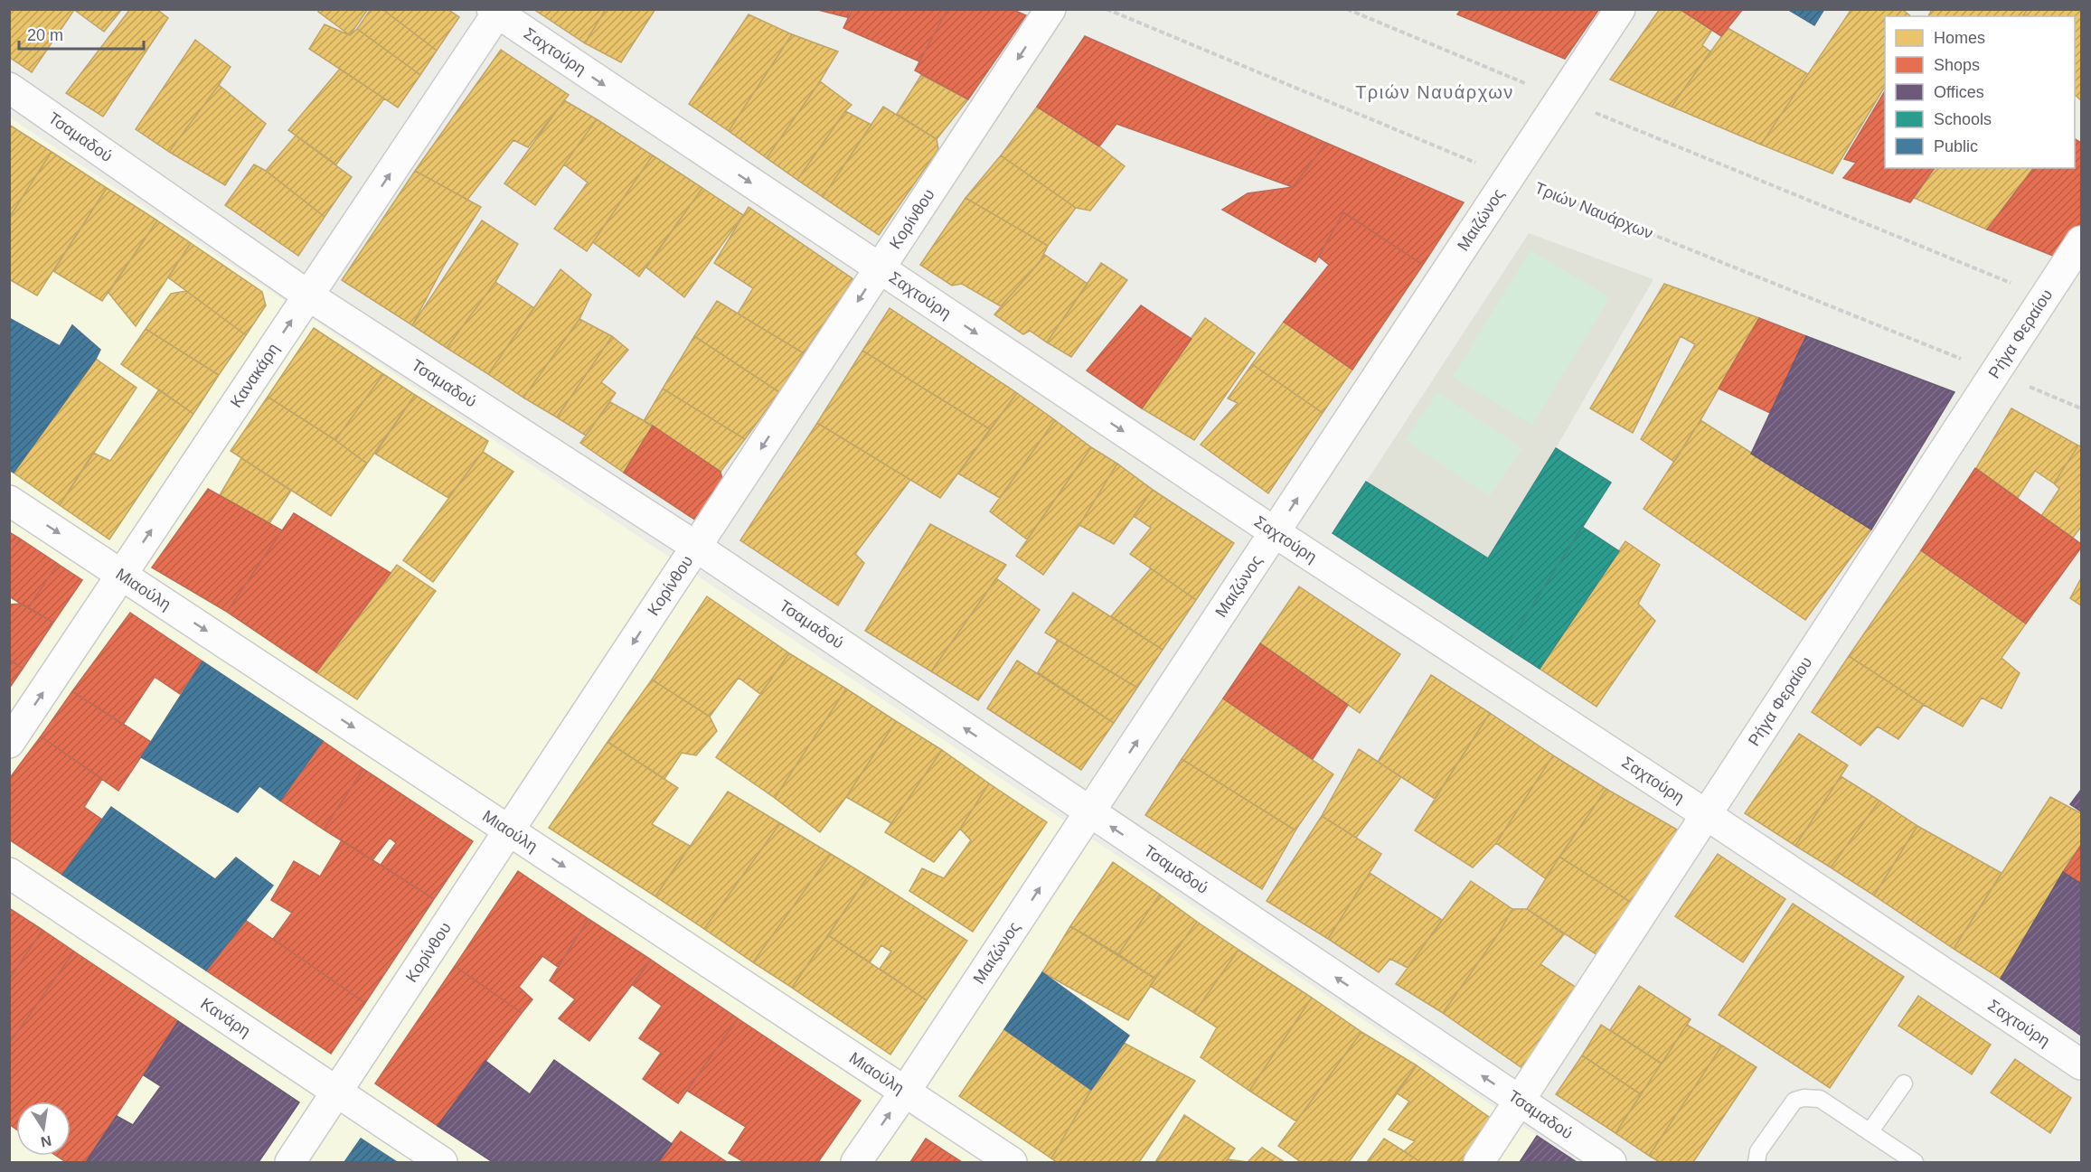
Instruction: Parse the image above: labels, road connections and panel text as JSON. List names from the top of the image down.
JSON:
{
  "streets": {
    "street": [
      "Σαχτούρη",
      "Τσαμαδού",
      "Κορίνθου",
      "Μαιζώνος",
      "Ρήγα Φεραίου",
      "Κανακάρη",
      "Μιαούλη",
      "Κανάρη"
    ],
    "path": ["Τριών Ναυάρχων"]
  },
  "crossings": [
    ["Σαχτούρη", "Κορίνθου"],
    ["Σαχτούρη", "Μαιζώνος"],
    ["Σαχτούρη", "Ρήγα Φεραίου"],
    ["Σαχτούρη", "Κανακάρη"],
    ["Τσαμαδού", "Κορίνθου"],
    ["Τσαμαδού", "Μαιζώνος"],
    ["Τσαμαδού", "Ρήγα Φεραίου"],
    ["Τσαμαδού", "Κανακάρη"],
    ["Τριών Ναυάρχων", "Μαιζώνος"],
    ["Τριών Ναυάρχων", "Ρήγα Φεραίου"],
    ["Κορίνθου", "Μιαούλη"],
    ["Κορίνθου", "Κανάρη"],
    ["Μαιζώνος", "Μιαούλη"],
    ["Κανακάρη", "Μιαούλη"]
  ],
  "one_way": [
    "Σαχτούρη",
    "Τσαμαδού",
    "Κορίνθου",
    "Μαιζώνος",
    "Κανακάρη",
    "Μιαούλη"
  ],
  "districts": ["Τριών Ναυάρχων"],
  "legend": [
    "Homes",
    "Shops",
    "Offices",
    "Schools",
    "Public"
  ],
  "scale_bar": "20 m",
  "north": "bottom"
}
